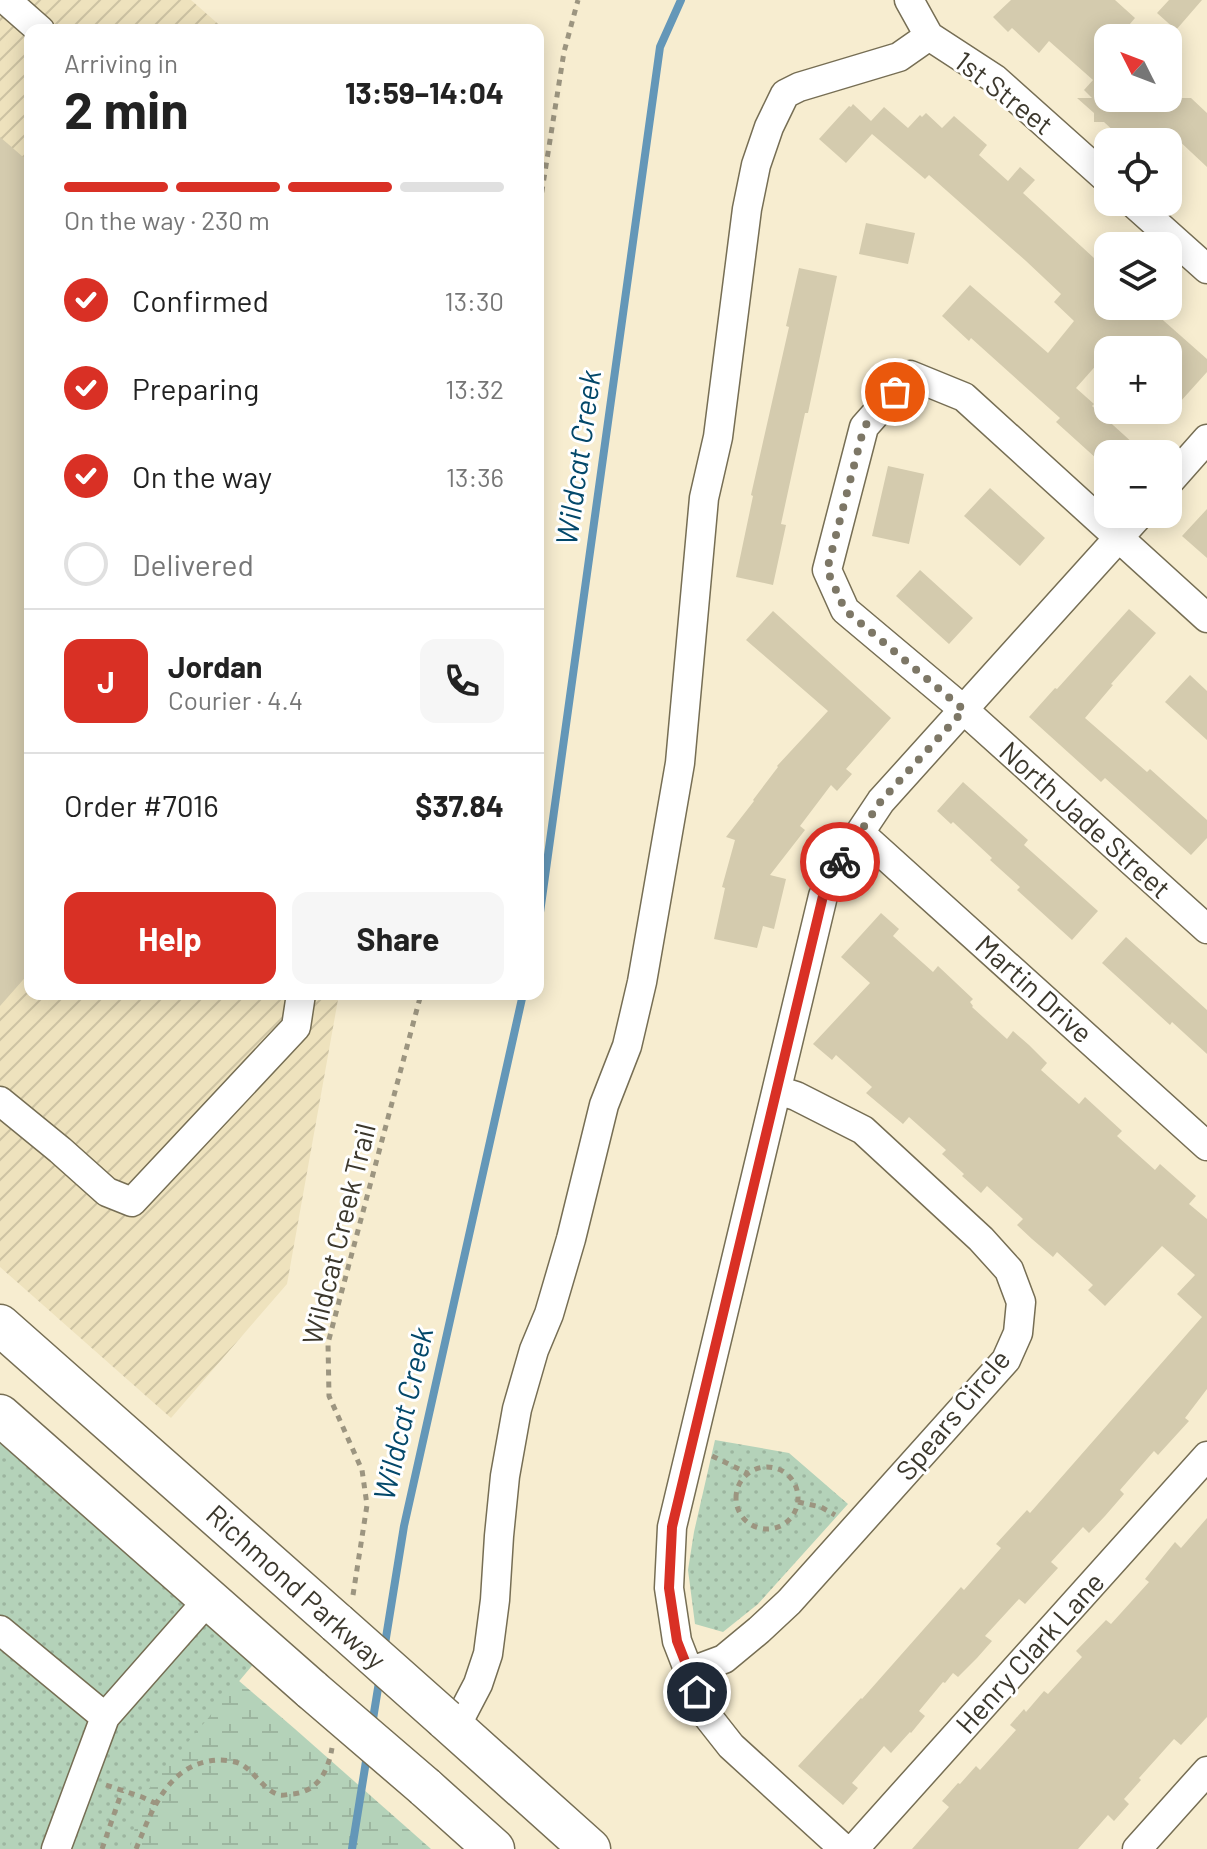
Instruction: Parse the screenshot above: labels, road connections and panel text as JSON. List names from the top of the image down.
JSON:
{
  "streets": {
    "highway": ["Richmond Parkway"],
    "street": [
      "1st Street",
      "North Jade Street",
      "Martin Drive",
      "Spears Circle",
      "Henry Clark Lane"
    ],
    "path": ["Wildcat Creek Trail"]
  },
  "water": ["Wildcat Creek"],
  "north": "top left",
  "page": {
    "map_buttons": ["+", "−"],
    "heading": ["2 min", "Arriving in", "13:59–14:04"],
    "panel": [
      "Jordan",
      "Courier · 4.4",
      "Order #7016",
      "$37.84"
    ],
    "bar": "On the way · 230 m",
    "list": [
      ["Confirmed", "13:30"],
      ["Preparing", "13:32"],
      ["On the way", "13:36"],
      "Delivered"
    ],
    "round": "J",
    "buttons": ["Help", "Share"]
  }
}
